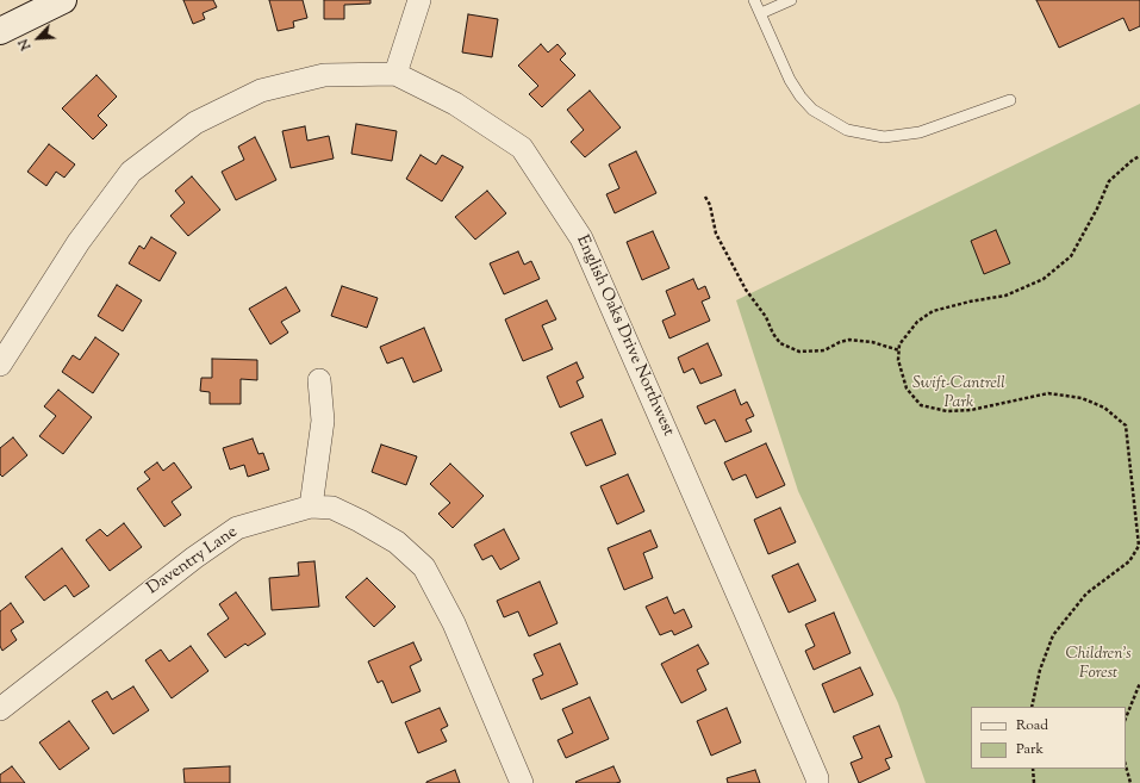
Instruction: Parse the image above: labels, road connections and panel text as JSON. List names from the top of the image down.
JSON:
{
  "streets": {
    "street": ["English Oaks Drive Northwest", "Daventry Lane"]
  },
  "parks": ["Swift-Cantrell Park", "Children's Forest"],
  "legend": ["Road", "Park"],
  "north": "bottom left"
}
